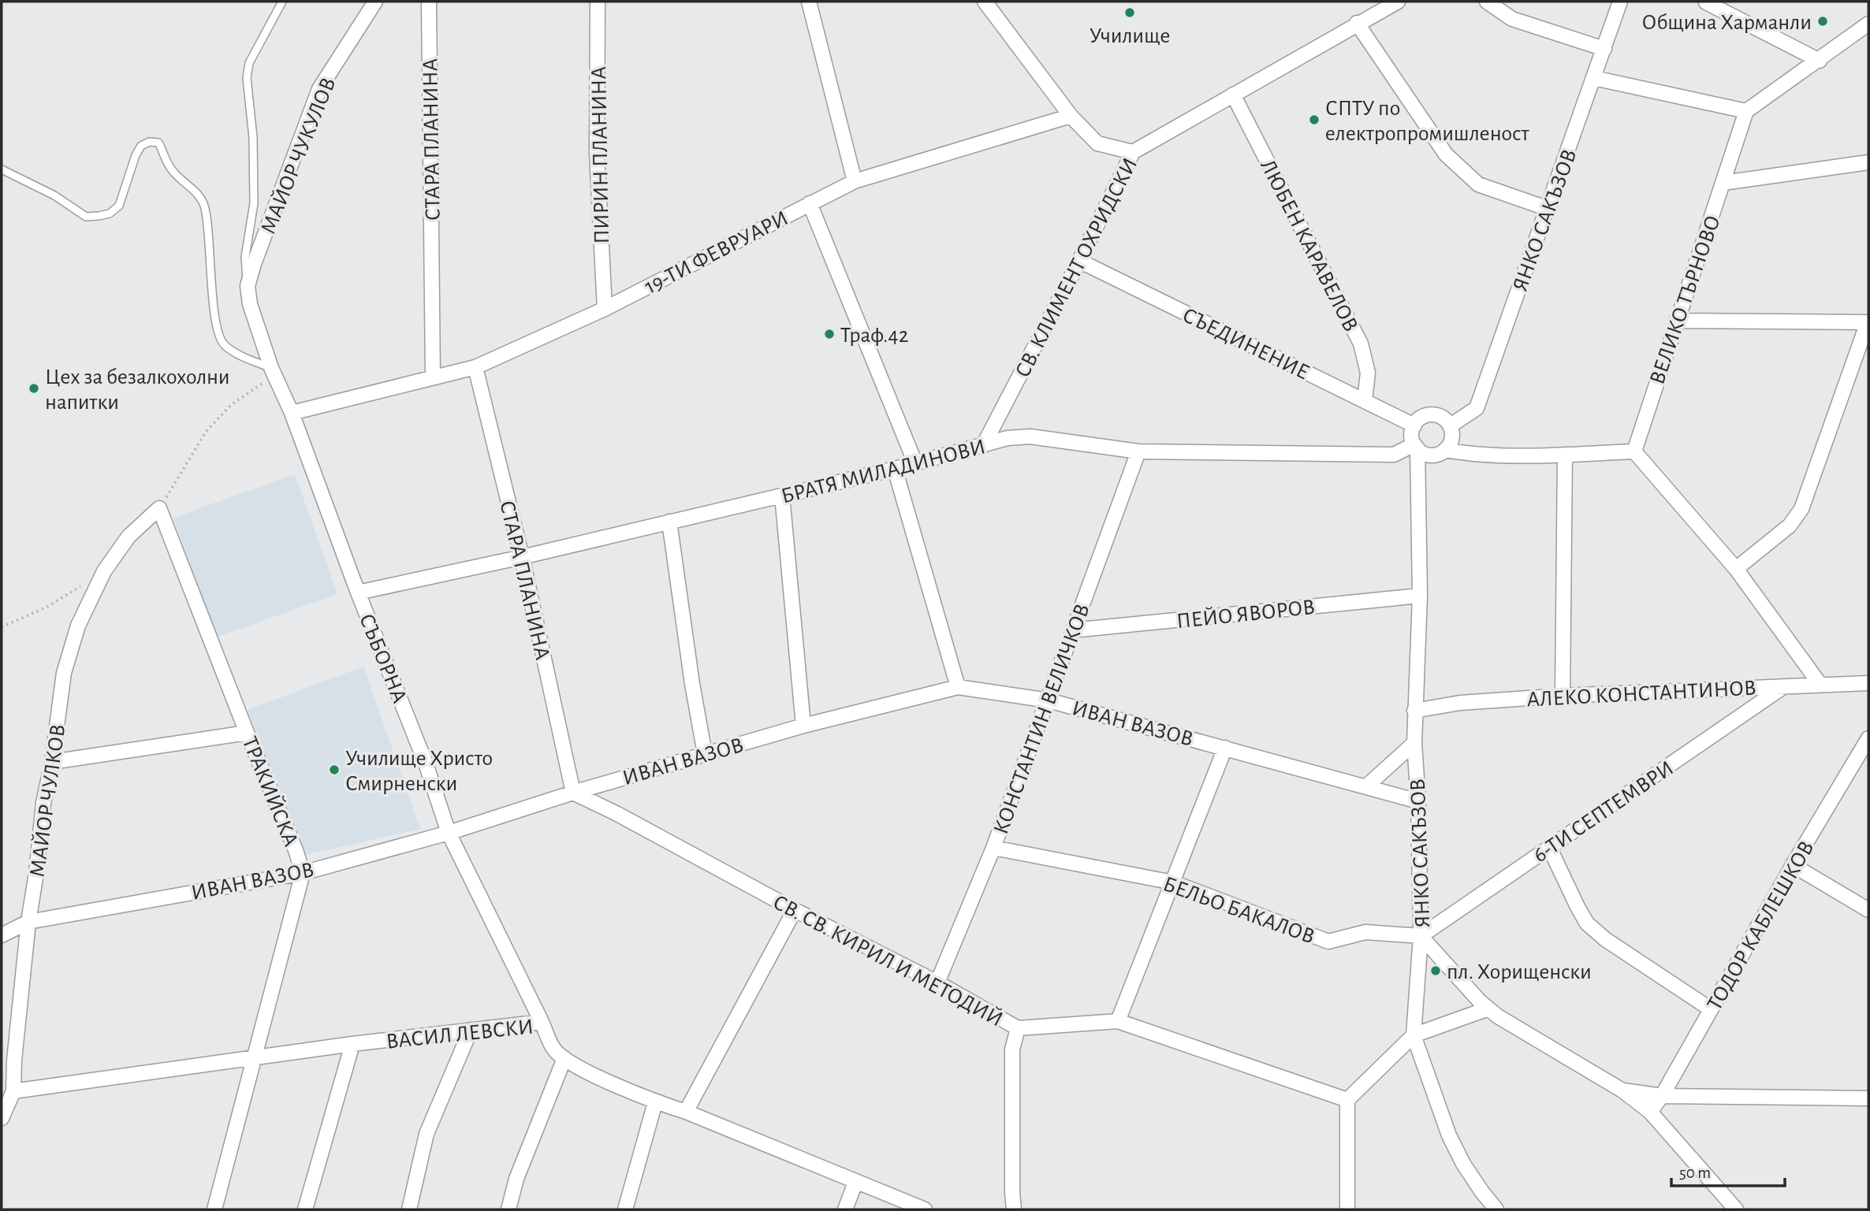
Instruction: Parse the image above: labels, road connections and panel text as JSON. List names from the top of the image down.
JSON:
{
  "streets": {
    "street": [
      "СТАРА ПЛАНИНА",
      "МАЙОР ЧУКУЛОВ",
      "ПИРИН ПЛАНИНА",
      "ЯНКО САКЪЗОВ",
      "ЛЮБЕН КАРАВЕЛОВ",
      "19-ТИ ФЕВРУАРИ",
      "СВ. КЛИМЕНТ ОХРИДСКИ",
      "ВЕЛИКО ТЪРНОВО",
      "СЪЕДИНЕНИЕ",
      "БРАТЯ МИЛАДИНОВИ",
      "ПЕЙО ЯВОРОВ",
      "СЪБОРНА",
      "АЛЕКО КОНСТАНТИНОВ",
      "КОНСТАНТИН ВЕЛИЧКОВ",
      "ИВАН ВАЗОВ",
      "ТРАКИЙСКА",
      "МАЙОР ЧУЛКОВ",
      "6-ТИ СЕПТЕМВРИ",
      "БЕЛЬО БАКАЛОВ",
      "ТОДОР КАБЛЕШКОВ",
      "СВ. СВ. КИРИЛ И МЕТОДИЙ",
      "ВАСИЛ ЛЕВСКИ"
    ]
  },
  "crossings": [
    ["СТАРА ПЛАНИНА", "19-ТИ ФЕВРУАРИ"],
    ["СТАРА ПЛАНИНА", "БРАТЯ МИЛАДИНОВИ"],
    ["СТАРА ПЛАНИНА", "ИВАН ВАЗОВ"],
    ["СТАРА ПЛАНИНА", "СВ. СВ. КИРИЛ И МЕТОДИЙ"],
    ["МАЙОР ЧУКУЛОВ", "СЪБОРНА"],
    ["ПИРИН ПЛАНИНА", "19-ТИ ФЕВРУАРИ"],
    ["ЯНКО САКЪЗОВ", "СЪЕДИНЕНИЕ"],
    ["ЯНКО САКЪЗОВ", "БРАТЯ МИЛАДИНОВИ"],
    ["ЯНКО САКЪЗОВ", "ПЕЙО ЯВОРОВ"],
    ["ЯНКО САКЪЗОВ", "АЛЕКО КОНСТАНТИНОВ"],
    ["ЯНКО САКЪЗОВ", "ИВАН ВАЗОВ"],
    ["ЯНКО САКЪЗОВ", "6-ТИ СЕПТЕМВРИ"],
    ["ЯНКО САКЪЗОВ", "БЕЛЬО БАКАЛОВ"],
    ["ЯНКО САКЪЗОВ", "ТОДОР КАБЛЕШКОВ"],
    ["ЛЮБЕН КАРАВЕЛОВ", "СВ. КЛИМЕНТ ОХРИДСКИ"],
    ["ЛЮБЕН КАРАВЕЛОВ", "СЪЕДИНЕНИЕ"],
    ["19-ТИ ФЕВРУАРИ", "СЪБОРНА"],
    ["СВ. КЛИМЕНТ ОХРИДСКИ", "СЪЕДИНЕНИЕ"],
    ["СВ. КЛИМЕНТ ОХРИДСКИ", "БРАТЯ МИЛАДИНОВИ"],
    ["СЪЕДИНЕНИЕ", "БРАТЯ МИЛАДИНОВИ"],
    ["БРАТЯ МИЛАДИНОВИ", "СЪБОРНА"],
    ["БРАТЯ МИЛАДИНОВИ", "КОНСТАНТИН ВЕЛИЧКОВ"],
    ["ПЕЙО ЯВОРОВ", "КОНСТАНТИН ВЕЛИЧКОВ"],
    ["СЪБОРНА", "ИВАН ВАЗОВ"],
    ["СЪБОРНА", "ВАСИЛ ЛЕВСКИ"],
    ["АЛЕКО КОНСТАНТИНОВ", "6-ТИ СЕПТЕМВРИ"],
    ["КОНСТАНТИН ВЕЛИЧКОВ", "ИВАН ВАЗОВ"],
    ["КОНСТАНТИН ВЕЛИЧКОВ", "БЕЛЬО БАКАЛОВ"],
    ["КОНСТАНТИН ВЕЛИЧКОВ", "СВ. СВ. КИРИЛ И МЕТОДИЙ"],
    ["ИВАН ВАЗОВ", "ТРАКИЙСКА"],
    ["ИВАН ВАЗОВ", "МАЙОР ЧУЛКОВ"],
    ["ИВАН ВАЗОВ", "СВ. СВ. КИРИЛ И МЕТОДИЙ"],
    ["ТРАКИЙСКА", "МАЙОР ЧУЛКОВ"],
    ["ТРАКИЙСКА", "ВАСИЛ ЛЕВСКИ"],
    ["МАЙОР ЧУЛКОВ", "ВАСИЛ ЛЕВСКИ"],
    ["6-ТИ СЕПТЕМВРИ", "БЕЛЬО БАКАЛОВ"]
  ],
  "places": [
    "Училище",
    "Община Харманли",
    "СПТУ по електропромишленост",
    "Траф.42",
    "Цех за безалкохолни напитки",
    "Училище Христо Смирненски",
    "пл. Хорищенски"
  ],
  "scale_bar": "50 m"
}
